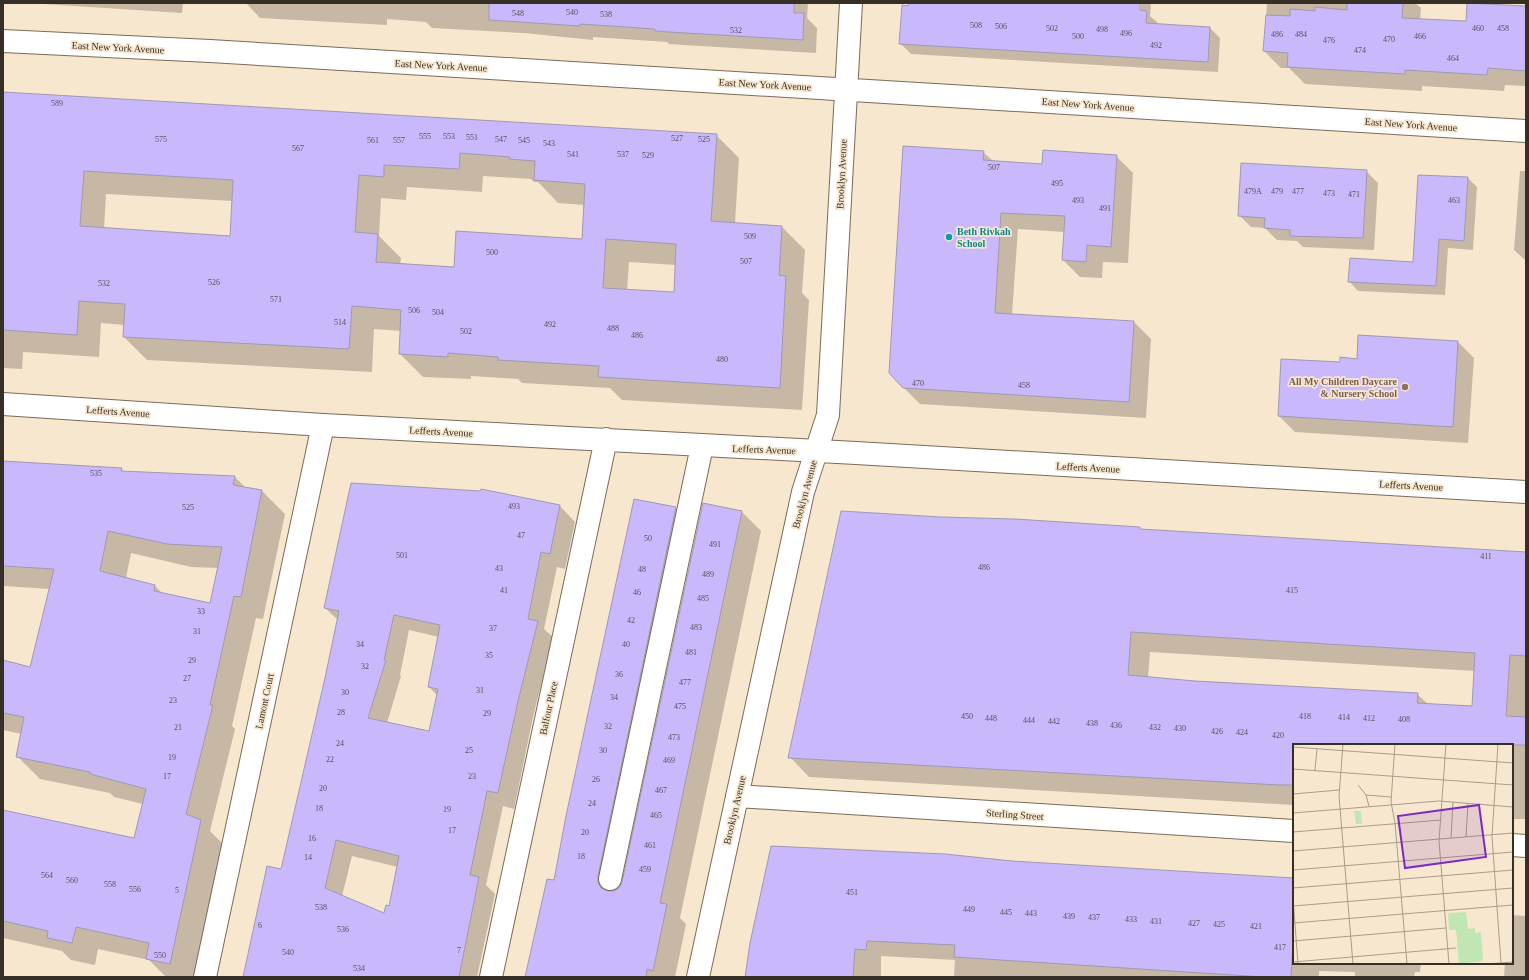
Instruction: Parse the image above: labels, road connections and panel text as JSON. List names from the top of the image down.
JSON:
{
  "streets": {
    "street": [
      "East New York Avenue",
      "Brooklyn Avenue",
      "Lefferts Avenue",
      "Lamont Court",
      "Balfour Place",
      "Sterling Street"
    ]
  },
  "crossings": [
    ["East New York Avenue", "Brooklyn Avenue"],
    ["Brooklyn Avenue", "Lefferts Avenue"],
    ["Brooklyn Avenue", "Sterling Street"],
    ["Lefferts Avenue", "Lamont Court"],
    ["Lefferts Avenue", "Balfour Place"]
  ],
  "places": ["Beth Rivkah School", "All My Children Daycare & Nursery School"],
  "house_numbers": [
    "540",
    "548",
    "538",
    "508",
    "506",
    "502",
    "460",
    "458",
    "498",
    "532",
    "496",
    "486",
    "484",
    "500",
    "466",
    "470",
    "476",
    "492",
    "474",
    "464",
    "589",
    "555",
    "553",
    "551",
    "527",
    "575",
    "547",
    "525",
    "561",
    "557",
    "545",
    "543",
    "567",
    "541",
    "537",
    "529",
    "507",
    "495",
    "479A",
    "479",
    "477",
    "473",
    "471",
    "493",
    "463",
    "491",
    "509",
    "500",
    "507",
    "526",
    "532",
    "571",
    "506",
    "504",
    "514",
    "492",
    "488",
    "502",
    "486",
    "480",
    "470",
    "458",
    "535",
    "493",
    "525",
    "47",
    "50",
    "491",
    "501",
    "411",
    "486",
    "43",
    "48",
    "489",
    "41",
    "415",
    "46",
    "485",
    "33",
    "42",
    "483",
    "37",
    "31",
    "34",
    "40",
    "481",
    "35",
    "29",
    "32",
    "36",
    "27",
    "477",
    "31",
    "30",
    "34",
    "23",
    "475",
    "28",
    "29",
    "450",
    "418",
    "414",
    "448",
    "412",
    "408",
    "444",
    "442",
    "438",
    "436",
    "32",
    "21",
    "432",
    "430",
    "426",
    "424",
    "420",
    "473",
    "24",
    "25",
    "30",
    "19",
    "22",
    "469",
    "17",
    "23",
    "26",
    "20",
    "467",
    "24",
    "18",
    "19",
    "465",
    "17",
    "20",
    "16",
    "461",
    "18",
    "14",
    "459",
    "564",
    "560",
    "558",
    "556",
    "5",
    "451",
    "538",
    "449",
    "445",
    "443",
    "439",
    "437",
    "433",
    "431",
    "427",
    "425",
    "6",
    "421",
    "536",
    "417",
    "7",
    "540",
    "550",
    "534"
  ]
}
